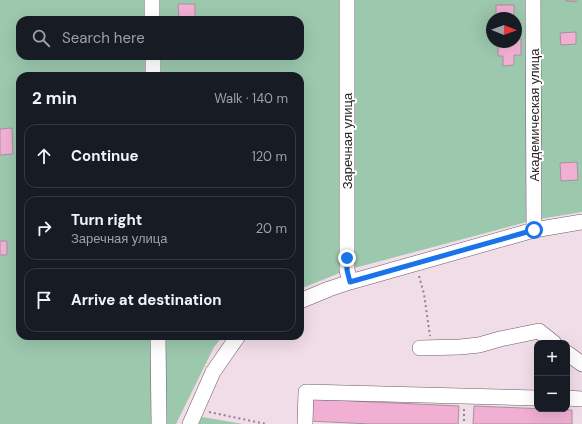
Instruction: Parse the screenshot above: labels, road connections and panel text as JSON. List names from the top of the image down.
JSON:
{
  "streets": {
    "street": ["Академическая улица", "Заречная улица"]
  },
  "north": "right",
  "page": {
    "search": "Search here",
    "heading": ["2 min", "Walk · 140 m"],
    "list": [
      ["Continue", "120 m"],
      ["Turn right", "Заречная улица", "20 m"],
      "Arrive at destination"
    ],
    "map_buttons": ["+", "−"]
  }
}
